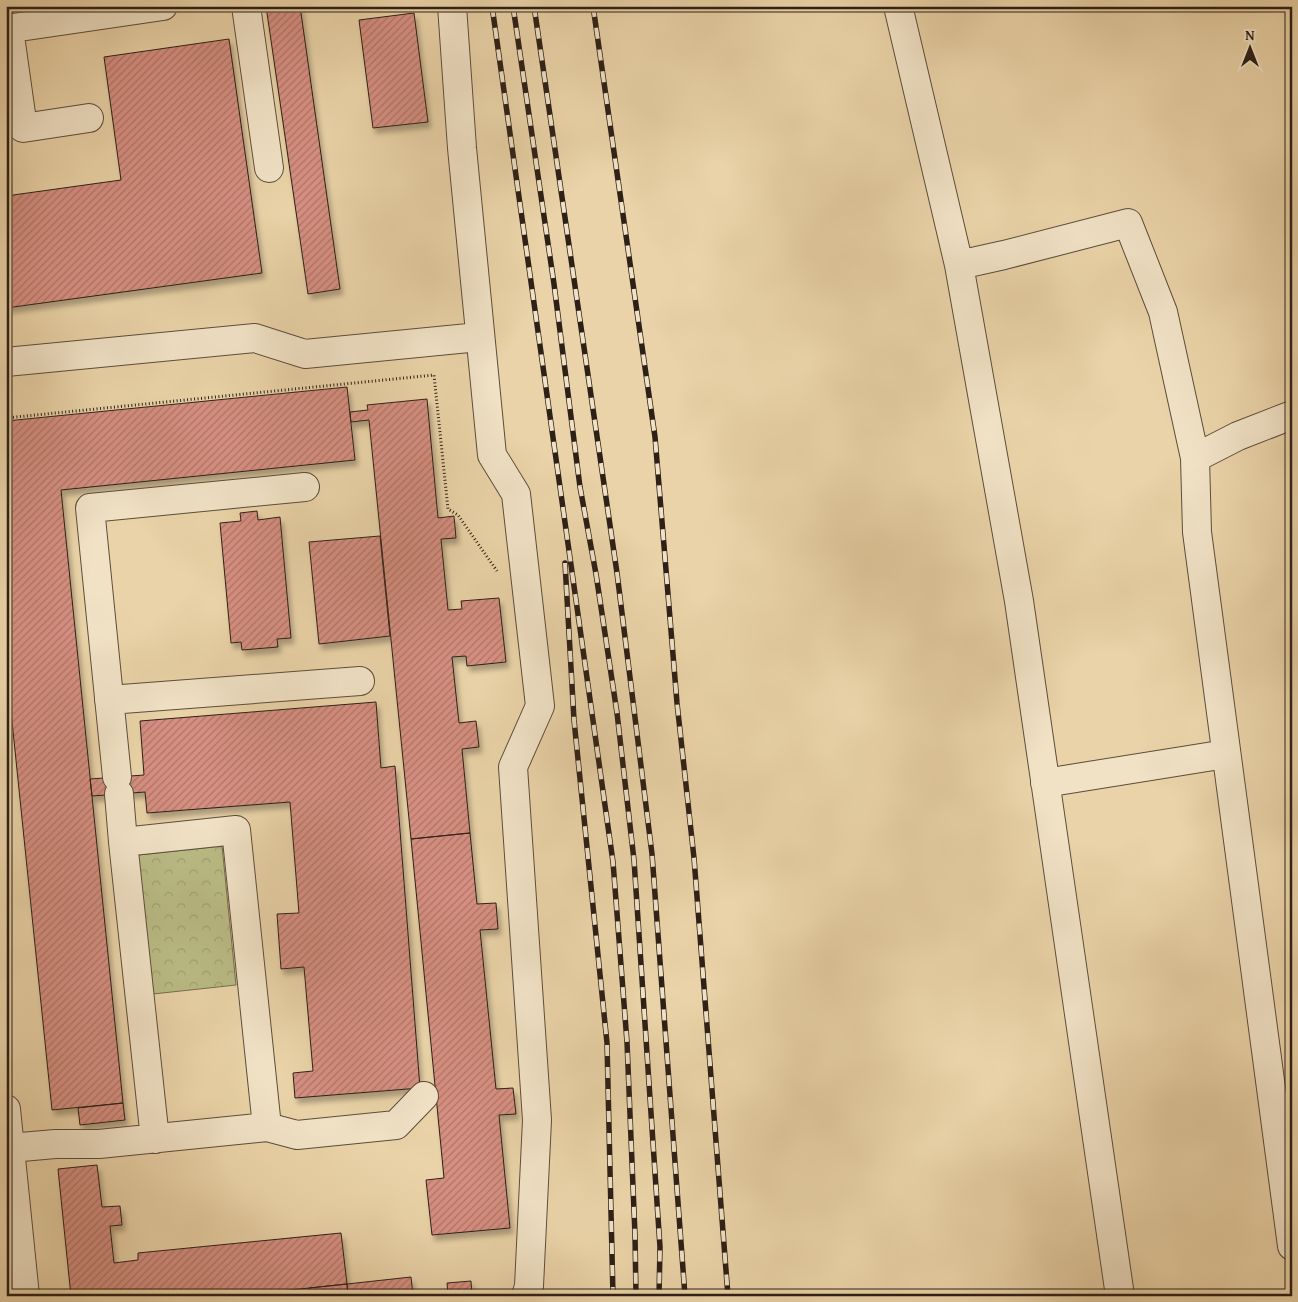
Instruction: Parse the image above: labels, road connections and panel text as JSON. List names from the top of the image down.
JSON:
{
  "north": "top"
}
